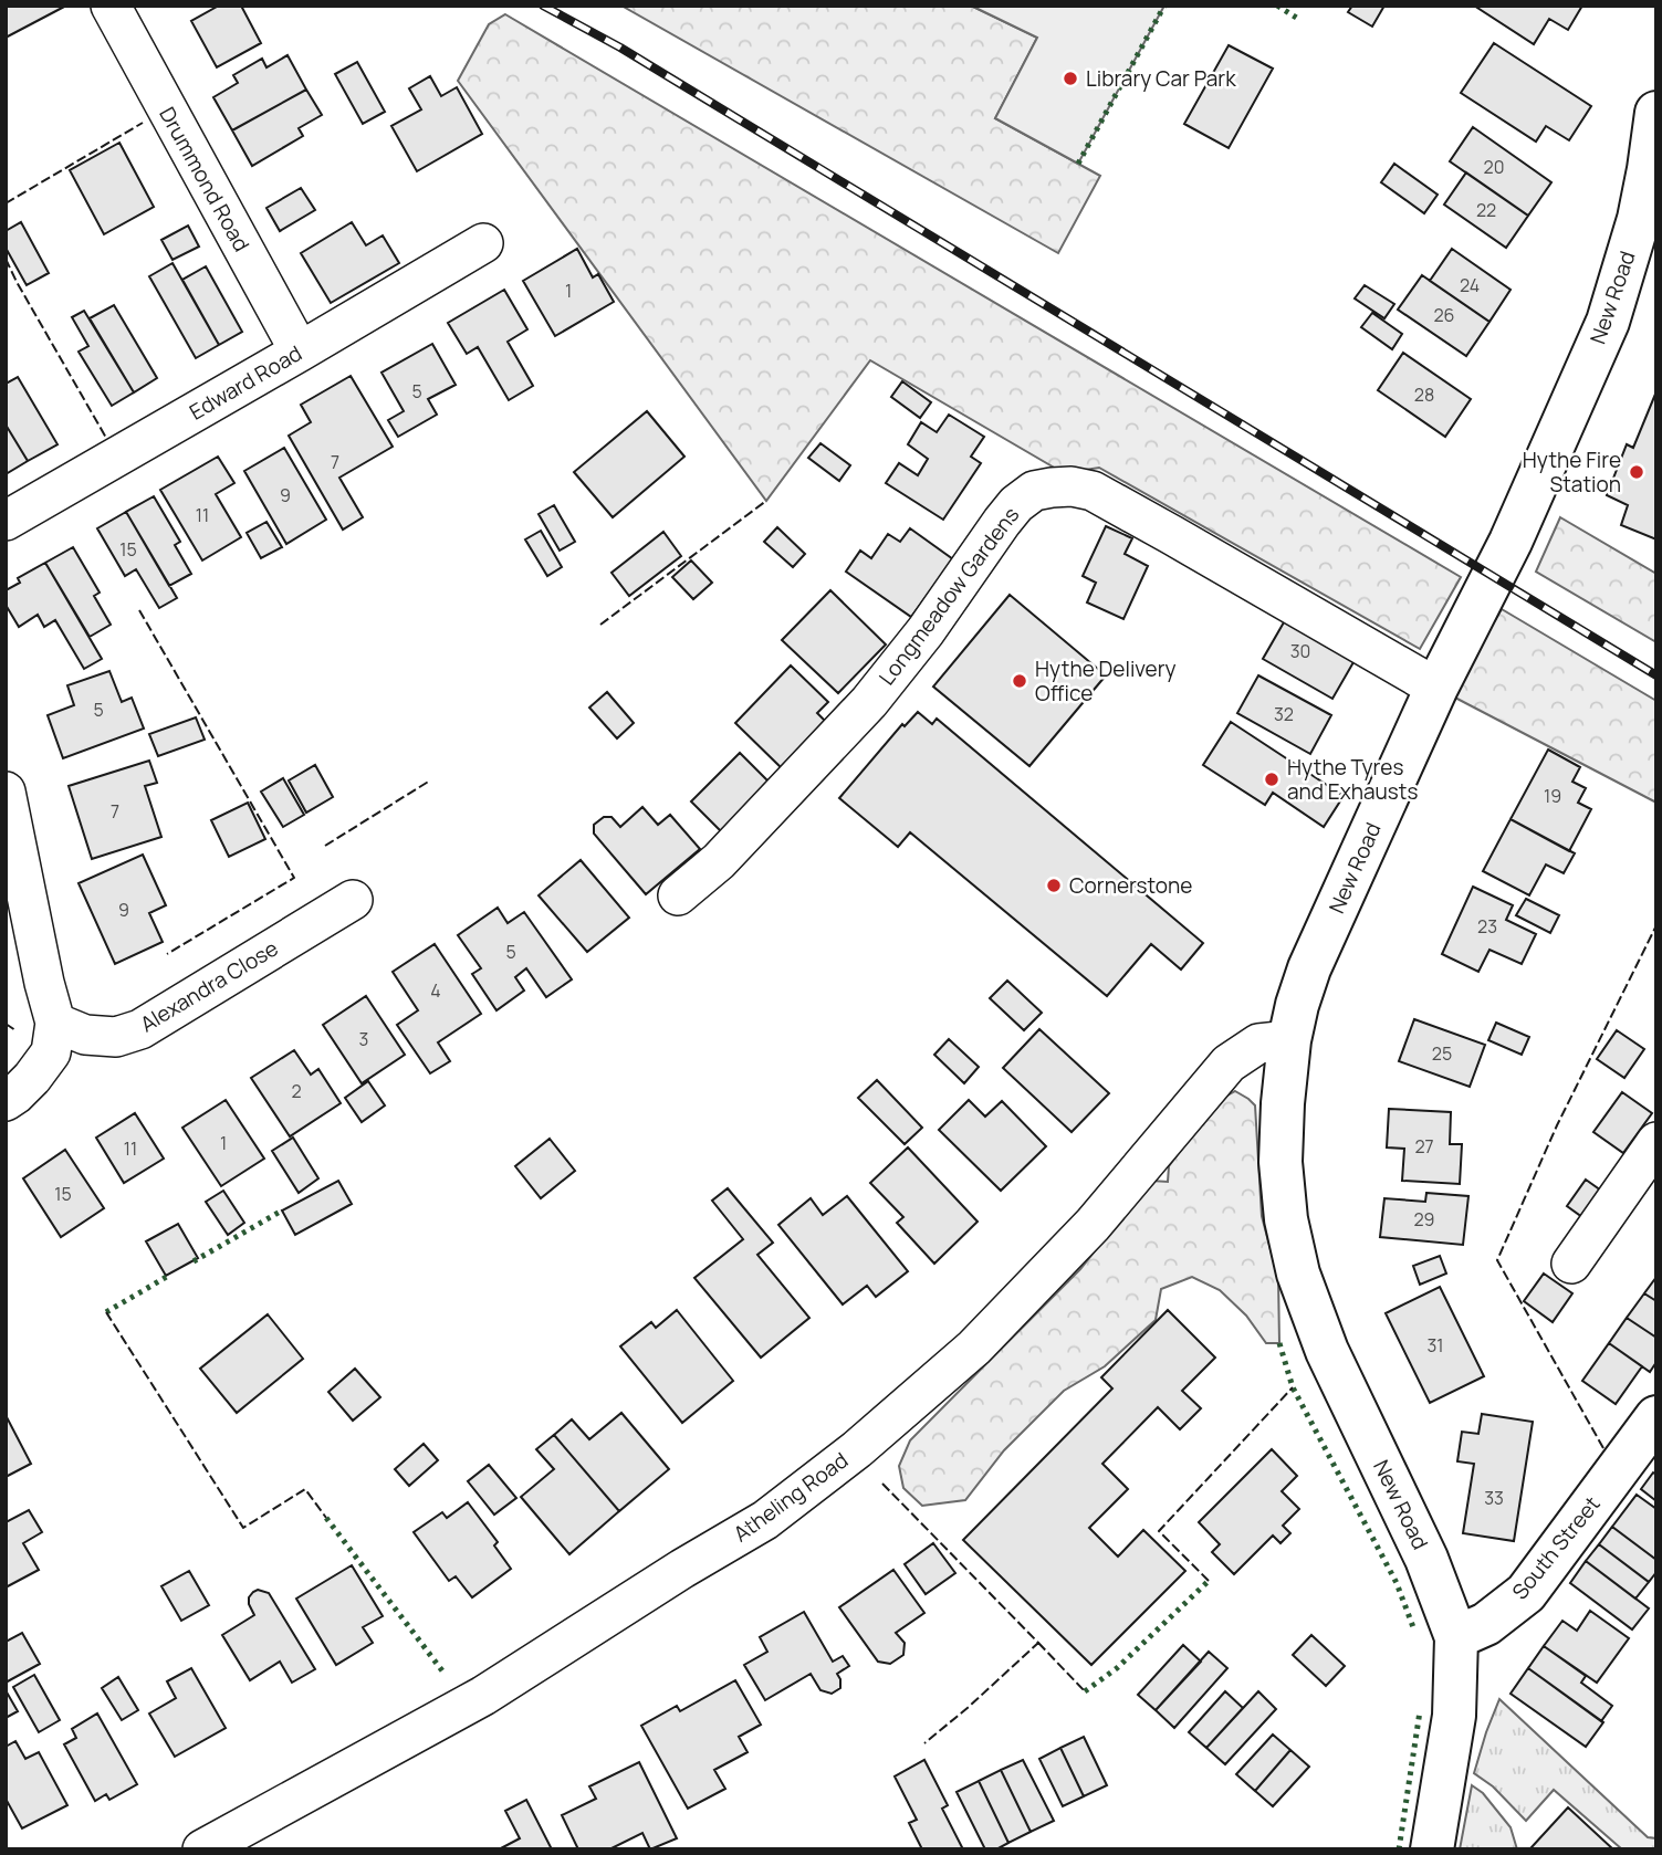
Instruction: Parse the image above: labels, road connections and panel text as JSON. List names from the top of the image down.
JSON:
{
  "streets": {
    "street": [
      "Drummond Road",
      "New Road",
      "Edward Road",
      "Longmeadow Gardens",
      "Alexandra Close",
      "Atheling Road",
      "South Street"
    ]
  },
  "crossings": [
    ["Drummond Road", "Edward Road"],
    ["New Road", "Longmeadow Gardens"],
    ["New Road", "Atheling Road"],
    ["New Road", "South Street"]
  ],
  "places": [
    "Library Car Park",
    "Hythe Fire Station",
    "Hythe Delivery Office",
    "Hythe Tyres and Exhausts",
    "Cornerstone"
  ],
  "house_numbers": [
    "20",
    "22",
    "24",
    "1",
    "26",
    "5",
    "28",
    "7",
    "9",
    "11",
    "15",
    "30",
    "5",
    "32",
    "19",
    "7",
    "9",
    "23",
    "5",
    "4",
    "3",
    "25",
    "2",
    "1",
    "27",
    "11",
    "15",
    "29",
    "31",
    "33"
  ]
}
